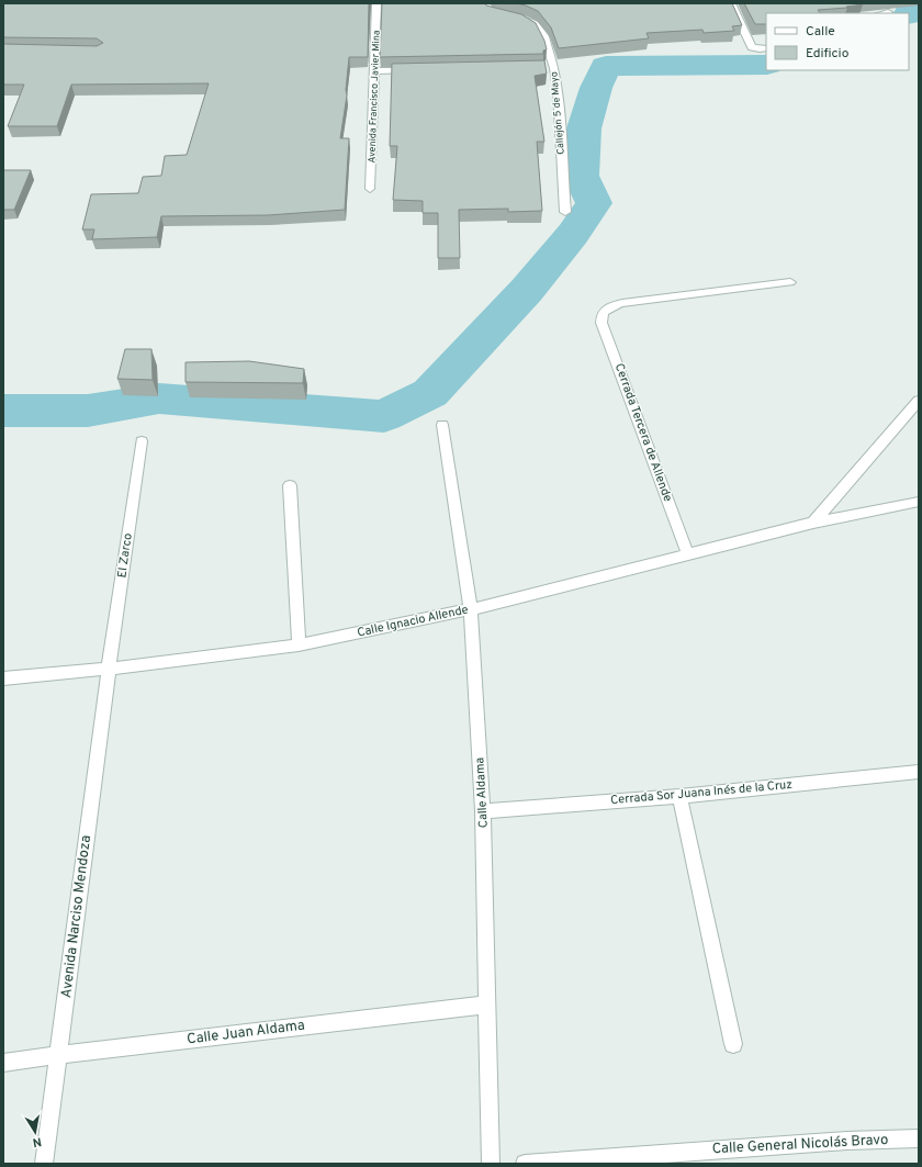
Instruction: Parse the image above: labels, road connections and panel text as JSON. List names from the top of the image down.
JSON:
{
  "streets": {
    "street": [
      "Avenida Francisco Javier Mina",
      "Callejón 5 de Mayo",
      "Cerrada Tercera de Allende",
      "El Zarco",
      "Calle Ignacio Allende",
      "Calle Aldama",
      "Cerrada Sor Juana Inés de la Cruz",
      "Avenida Narciso Mendoza",
      "Calle Juan Aldama",
      "Calle General Nicolás Bravo"
    ]
  },
  "crossings": [
    ["Cerrada Tercera de Allende", "Calle Ignacio Allende"],
    ["El Zarco", "Calle Ignacio Allende"],
    ["El Zarco", "Avenida Narciso Mendoza"],
    ["Calle Ignacio Allende", "Calle Aldama"],
    ["Calle Ignacio Allende", "Avenida Narciso Mendoza"],
    ["Calle Aldama", "Cerrada Sor Juana Inés de la Cruz"],
    ["Calle Aldama", "Calle Juan Aldama"],
    ["Avenida Narciso Mendoza", "Calle Juan Aldama"]
  ],
  "legend": ["Calle", "Edificio"],
  "north": "bottom"
}
